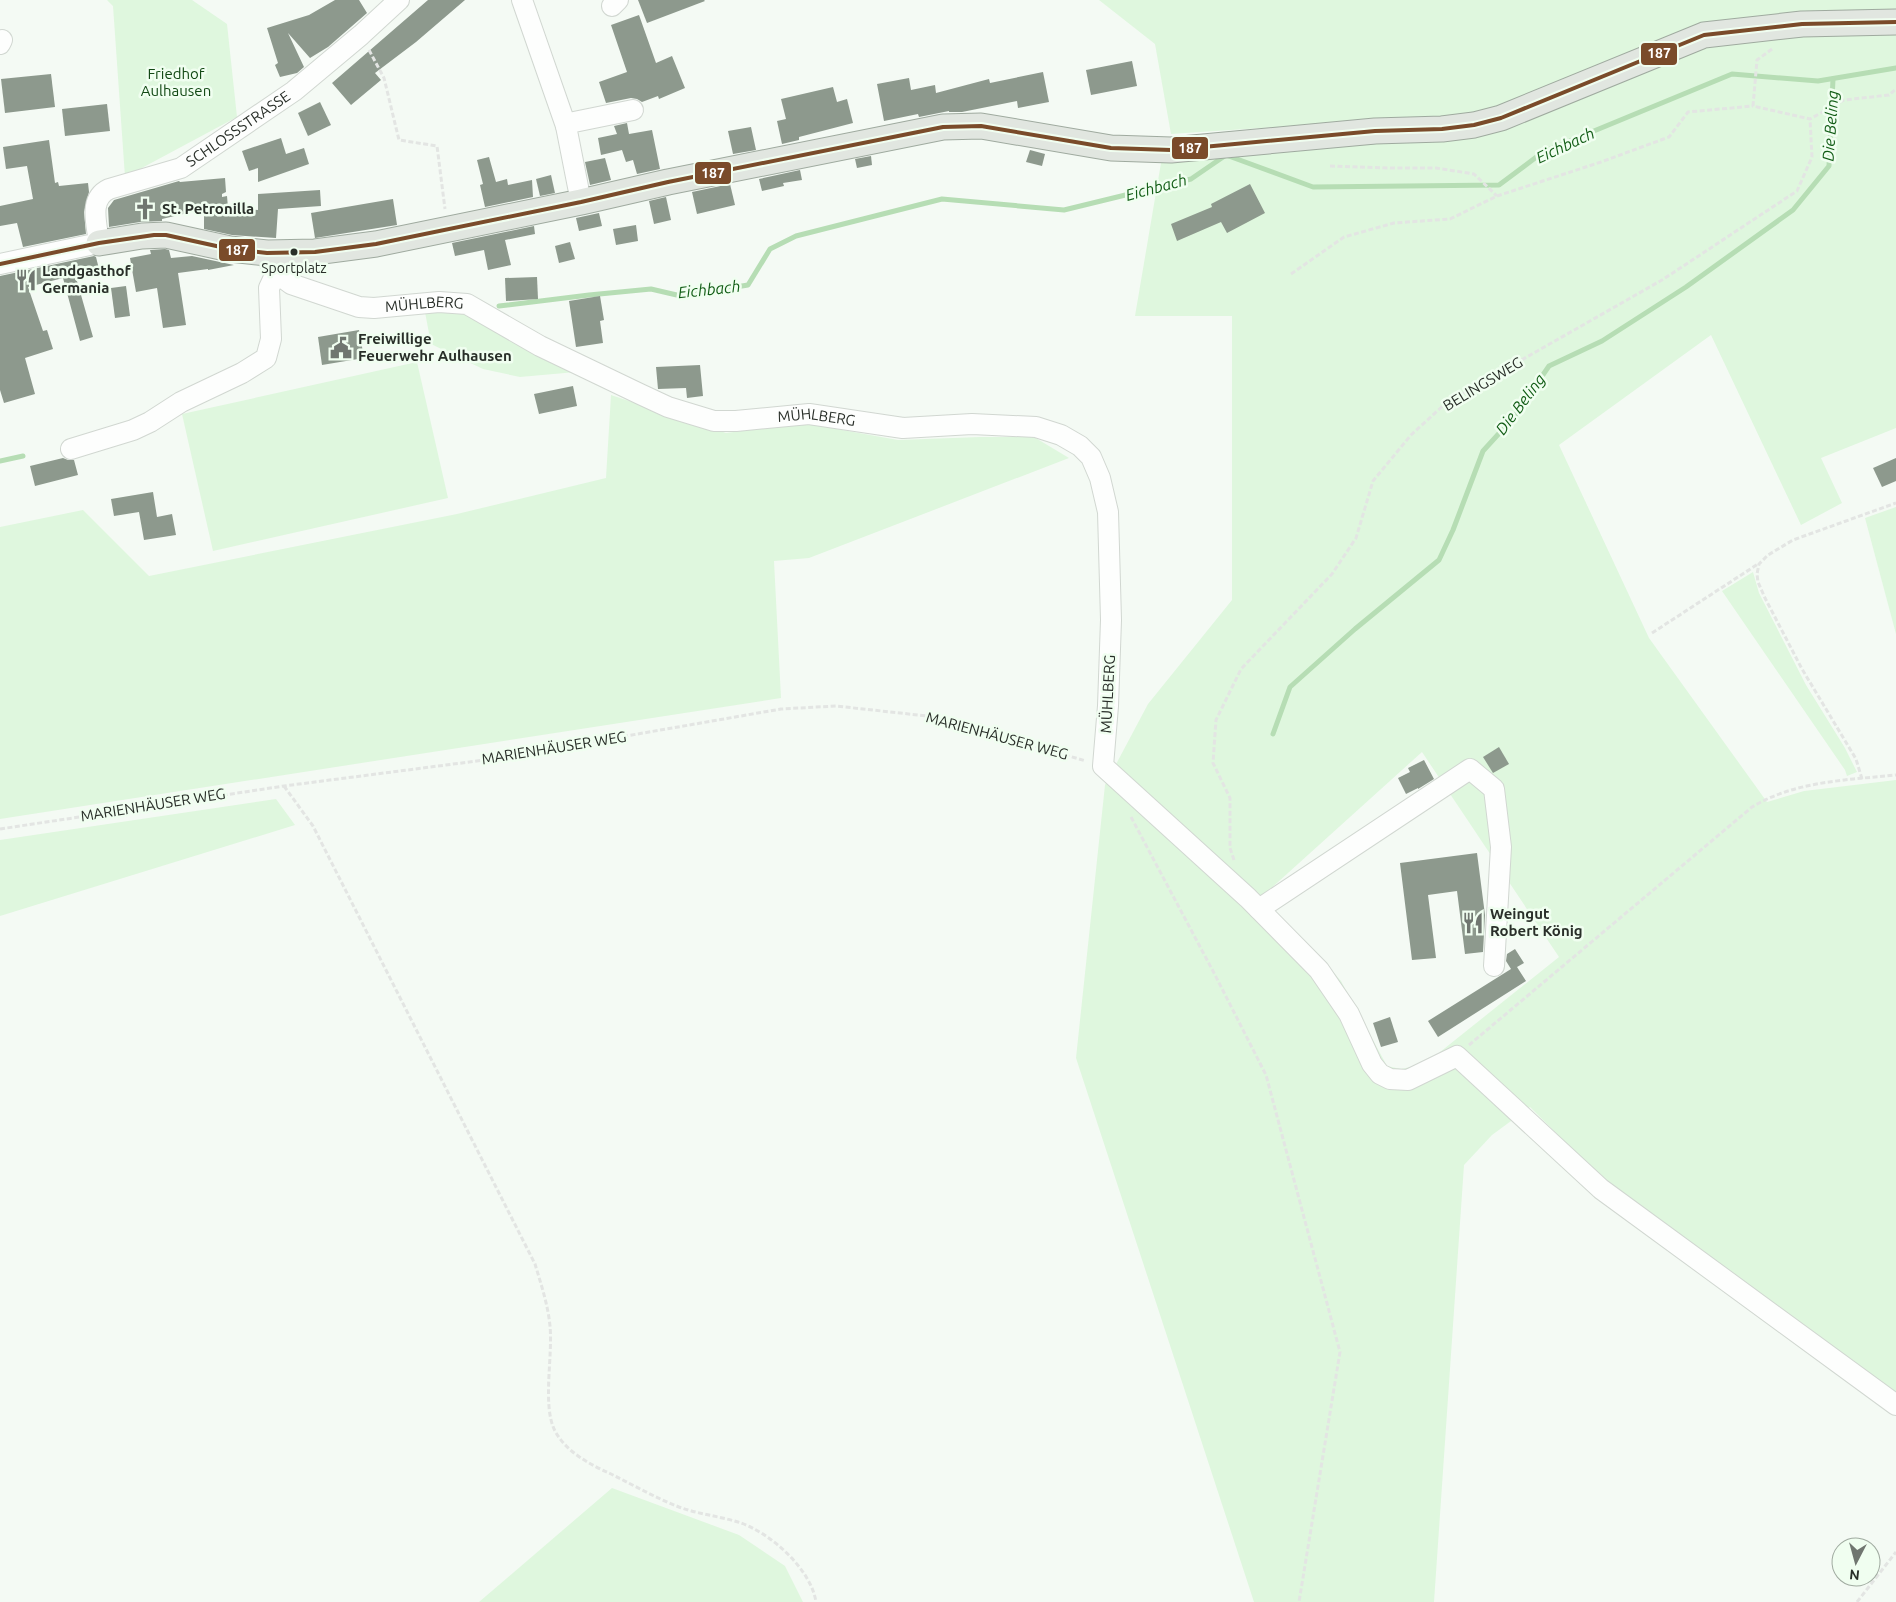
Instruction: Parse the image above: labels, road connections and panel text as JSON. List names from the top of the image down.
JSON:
{
  "streets": {
    "street": ["SCHLOSSSTRASSE", "MÜHLBERG"],
    "path": ["BELINGSWEG", "MARIENHÄUSER WEG"]
  },
  "crossings": [
    ["MÜHLBERG", "MARIENHÄUSER WEG"]
  ],
  "water": ["Die Beling", "Eichbach"],
  "parks": ["Friedhof Aulhausen"],
  "places": {
    "church": ["St. Petronilla"],
    "other": ["Sportplatz"],
    "restaurant": ["Landgasthof Germania", "Weingut Robert König"],
    "public building": ["Freiwillige Feuerwehr Aulhausen"]
  },
  "lines": ["transit line 187"],
  "north": "bottom"
}
